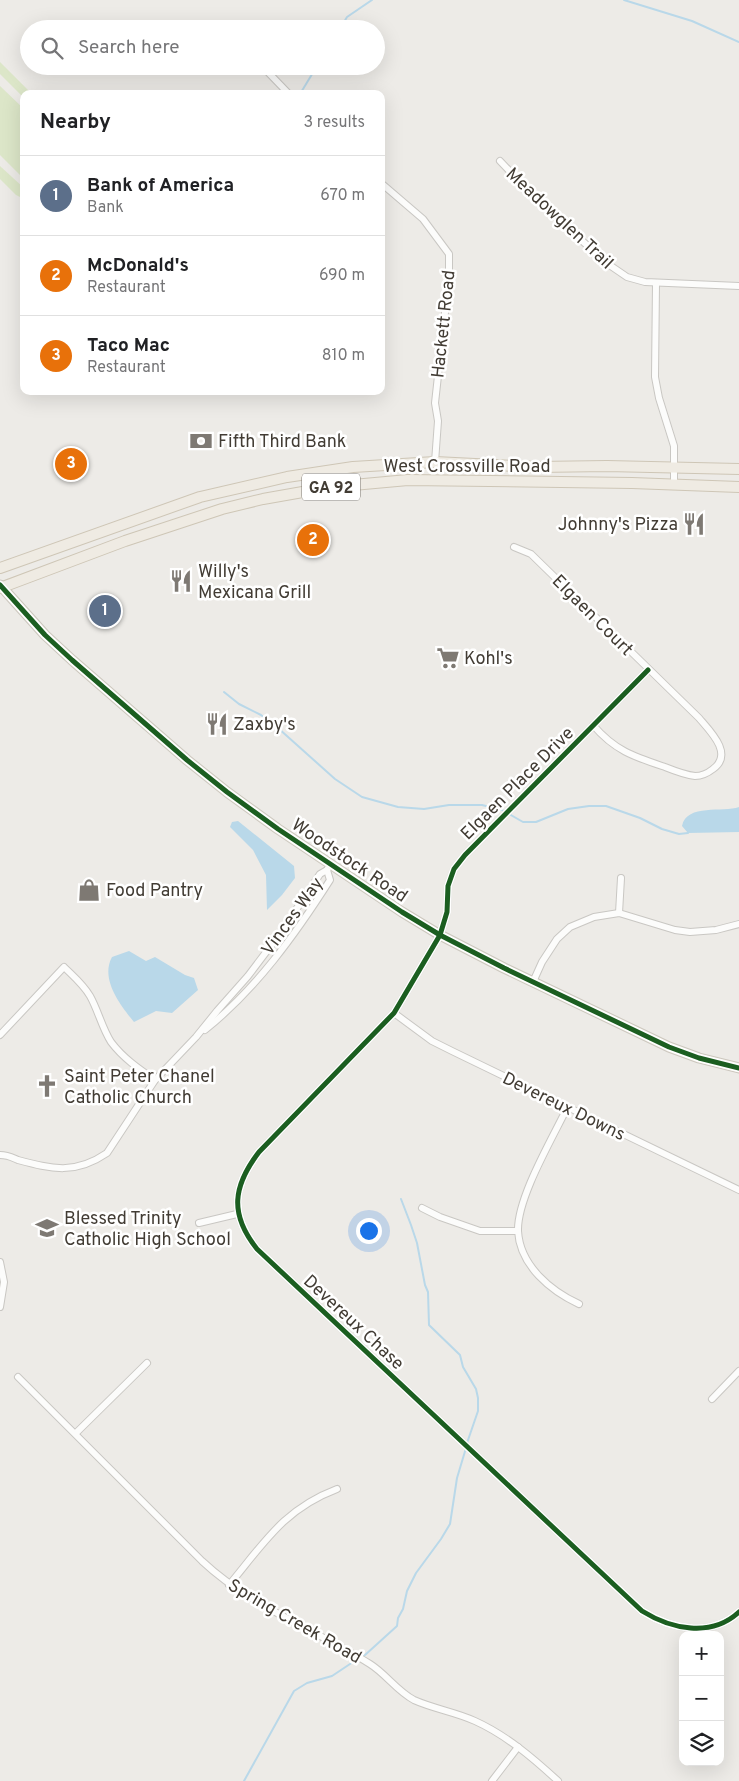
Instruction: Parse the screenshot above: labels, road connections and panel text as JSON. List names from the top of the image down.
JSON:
{
  "streets": {
    "main road": ["West Crossville Road", "GA 92"],
    "street": [
      "Meadowglen Trail",
      "Hackett Road",
      "Elgaen Court",
      "Elgaen Place Drive",
      "Woodstock Road",
      "Vinces Way",
      "Devereux Downs",
      "Devereux Chase",
      "Spring Creek Road"
    ]
  },
  "crossings": [
    ["Hackett Road", "West Crossville Road"],
    ["West Crossville Road", "Woodstock Road"],
    ["Elgaen Court", "Elgaen Place Drive"],
    ["Elgaen Place Drive", "Woodstock Road"],
    ["Elgaen Place Drive", "Devereux Chase"],
    ["Woodstock Road", "Vinces Way"],
    ["Woodstock Road", "Devereux Chase"],
    ["Devereux Downs", "Devereux Chase"]
  ],
  "places": {
    "bank": ["Fifth Third Bank"],
    "restaurant": ["Johnny's Pizza", "Willy's Mexicana Grill", "Zaxby's"],
    "supermarket": ["Kohl's"],
    "shop": ["Food Pantry"],
    "church": ["Saint Peter Chanel Catholic Church"],
    "school or university": ["Blessed Trinity Catholic High School"]
  },
  "page": {
    "search": "Search here",
    "heading": ["Nearby", "3 results"],
    "list": [
      {
        "mark": "1",
        "name": "Bank of America",
        "note": "Bank",
        "value": "670 m"
      },
      {
        "mark": "2",
        "name": "McDonald's",
        "note": "Restaurant",
        "value": "690 m"
      },
      {
        "mark": "3",
        "name": "Taco Mac",
        "note": "Restaurant",
        "value": "810 m"
      }
    ],
    "pins": ["3", "2", "1"],
    "map_buttons": ["+", "−"]
  }
}
